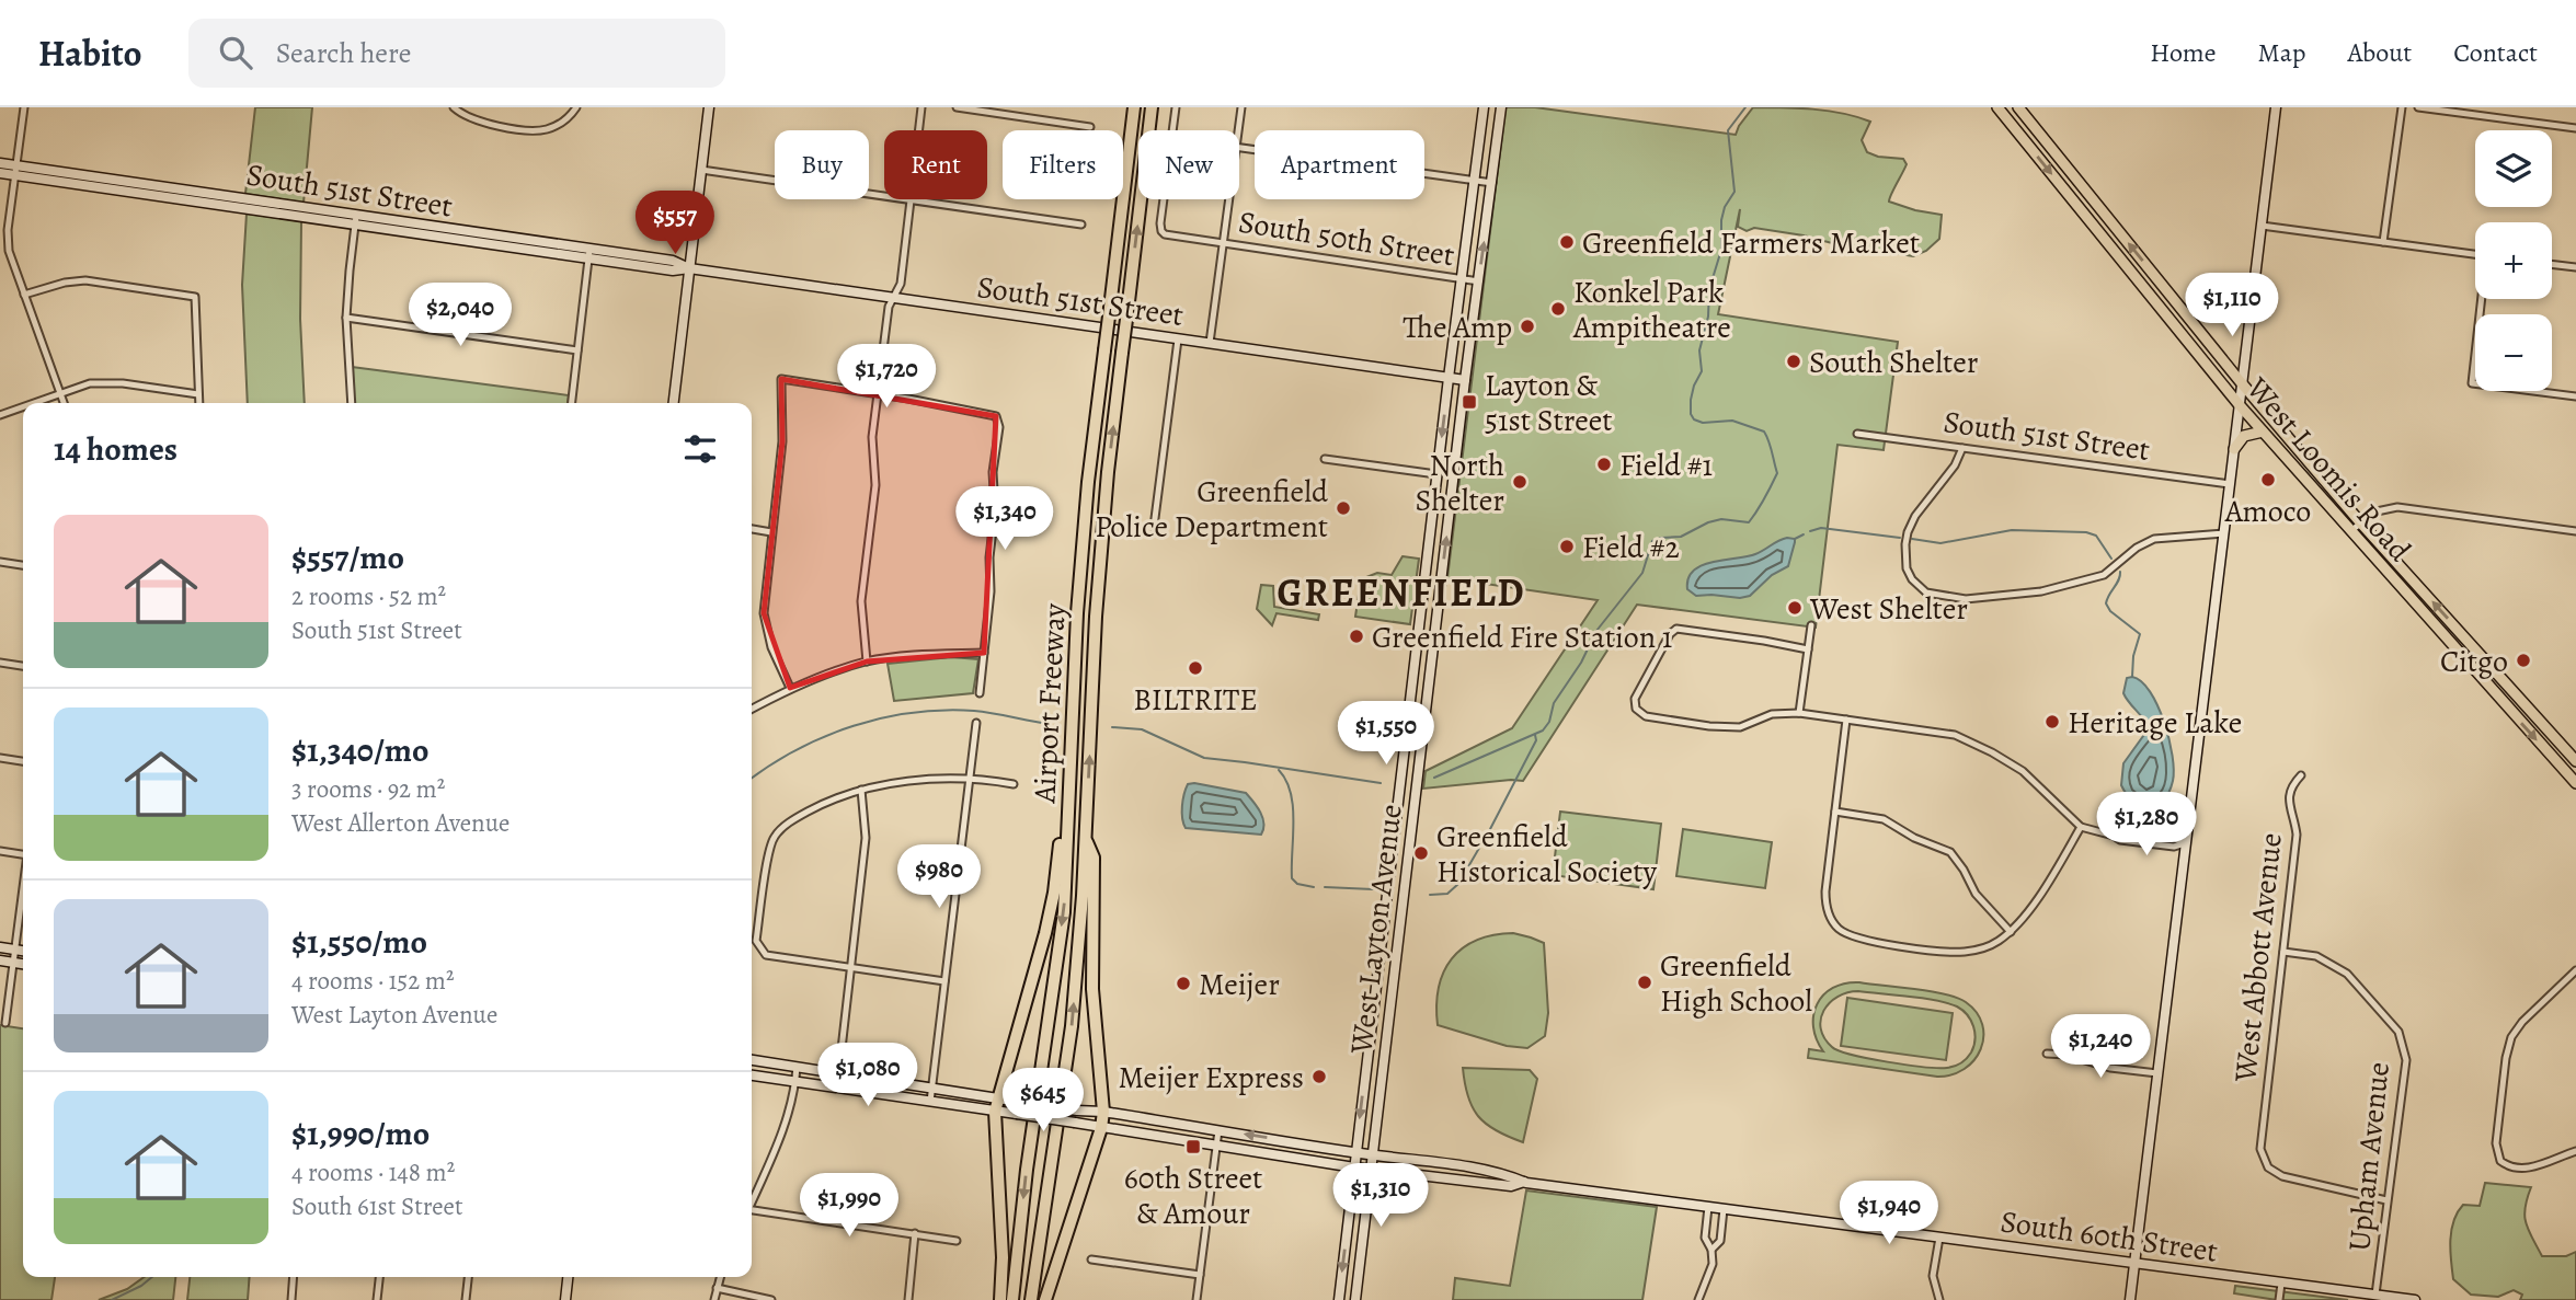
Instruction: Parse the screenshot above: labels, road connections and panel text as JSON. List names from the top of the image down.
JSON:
{
  "streets": {
    "highway": ["Airport Freeway"],
    "main road": ["West Loomis Road"],
    "street": [
      "South 51st Street",
      "South 50th Street",
      "West Layton Avenue",
      "West Abbott Avenue",
      "Upham Avenue",
      "South 60th Street"
    ]
  },
  "crossings": [
    ["South 51st Street", "West Layton Avenue"],
    ["South 50th Street", "West Layton Avenue"],
    ["West Layton Avenue", "South 60th Street"],
    ["West Abbott Avenue", "Upham Avenue"],
    ["Upham Avenue", "South 60th Street"]
  ],
  "districts": ["GREENFIELD"],
  "places": {
    "other": [
      "Greenfield Farmers Market",
      "Konkel Park Ampitheatre",
      "The Amp",
      "South Shelter",
      "Field #1",
      "Amoco",
      "North Shelter",
      "Greenfield Police Department",
      "Field #2",
      "West Shelter",
      "Greenfield Fire Station 1",
      "Citgo",
      "BILTRITE",
      "Heritage Lake",
      "Greenfield Historical Society",
      "Greenfield High School",
      "Meijer",
      "Meijer Express"
    ],
    "transit": ["Layton & 51st Street", "60th Street & Amour"]
  },
  "page": {
    "header": "Habito",
    "search": "Search here",
    "nav": [
      "Home",
      "Map",
      "About",
      "Contact"
    ],
    "map_buttons": ["+", "−"],
    "chip": [
      "Buy",
      "Rent",
      "Filters",
      "New",
      "Apartment"
    ],
    "price": [
      "$557",
      "$1,110",
      "$2,040",
      "$1,720",
      "$1,340",
      "$1,550",
      "$1,280",
      "$980",
      "$1,240",
      "$1,080",
      "$645",
      "$1,310",
      "$1,990",
      "$1,940"
    ],
    "heading": "14 homes",
    "list": [
      {
        "name": "$557/mo",
        "note": "2 rooms · 52 m² · South 51st Street"
      },
      {
        "name": "$1,340/mo",
        "note": "3 rooms · 92 m² · West Allerton Avenue"
      },
      {
        "name": "$1,550/mo",
        "note": "4 rooms · 152 m² · West Layton Avenue"
      },
      {
        "name": "$1,990/mo",
        "note": "4 rooms · 148 m² · South 61st Street"
      }
    ]
  }
}
